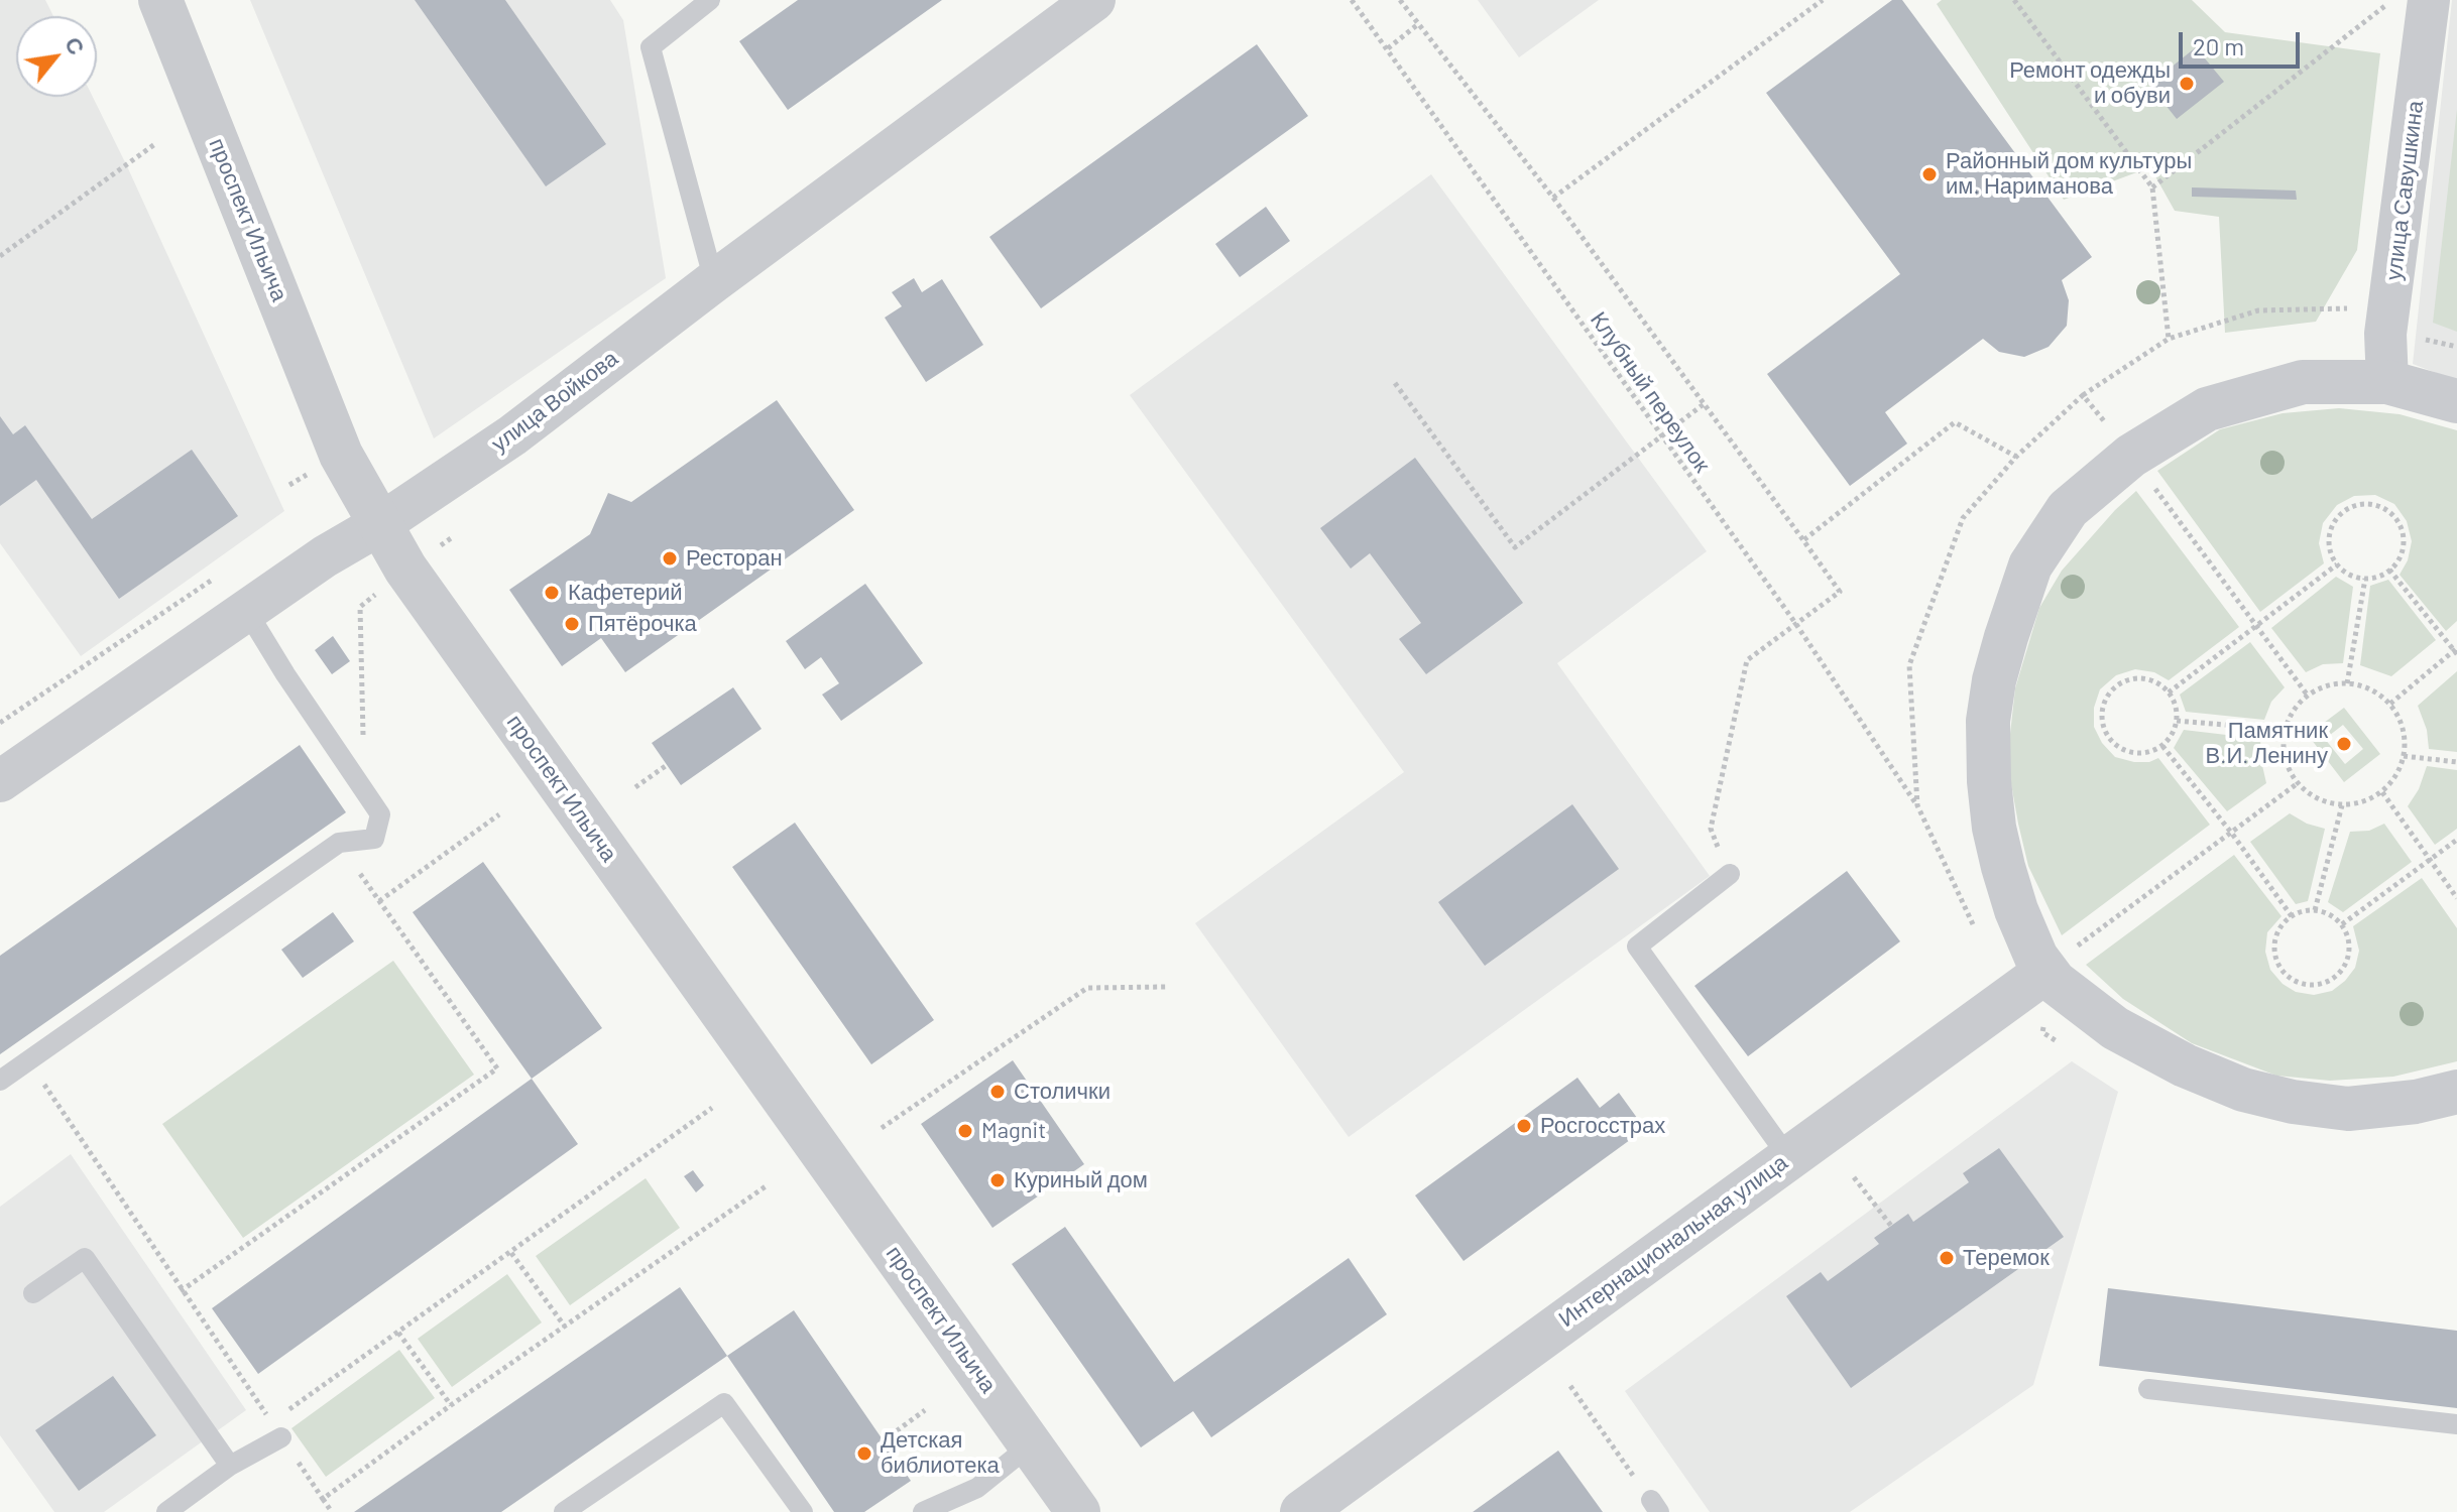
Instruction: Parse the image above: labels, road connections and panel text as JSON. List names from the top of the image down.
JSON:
{
  "streets": {
    "street": [
      "улица Савушкина",
      "проспект Ильича",
      "улица Войкова",
      "Интернациональная улица"
    ],
    "path": ["Клубный переулок"]
  },
  "crossings": [
    ["проспект Ильича", "улица Войкова"]
  ],
  "places": [
    "Ремонт одежды и обуви",
    "Районный дом культуры им. Нариманова",
    "Ресторан",
    "Кафетерий",
    "Пятёрочка",
    "Памятник В.И. Ленину",
    "Столички",
    "Росгосстрах",
    "Magnit",
    "Куриный дом",
    "Теремок",
    "Детская библиотека"
  ],
  "scale_bar": "20 m",
  "north": "top right"
}
